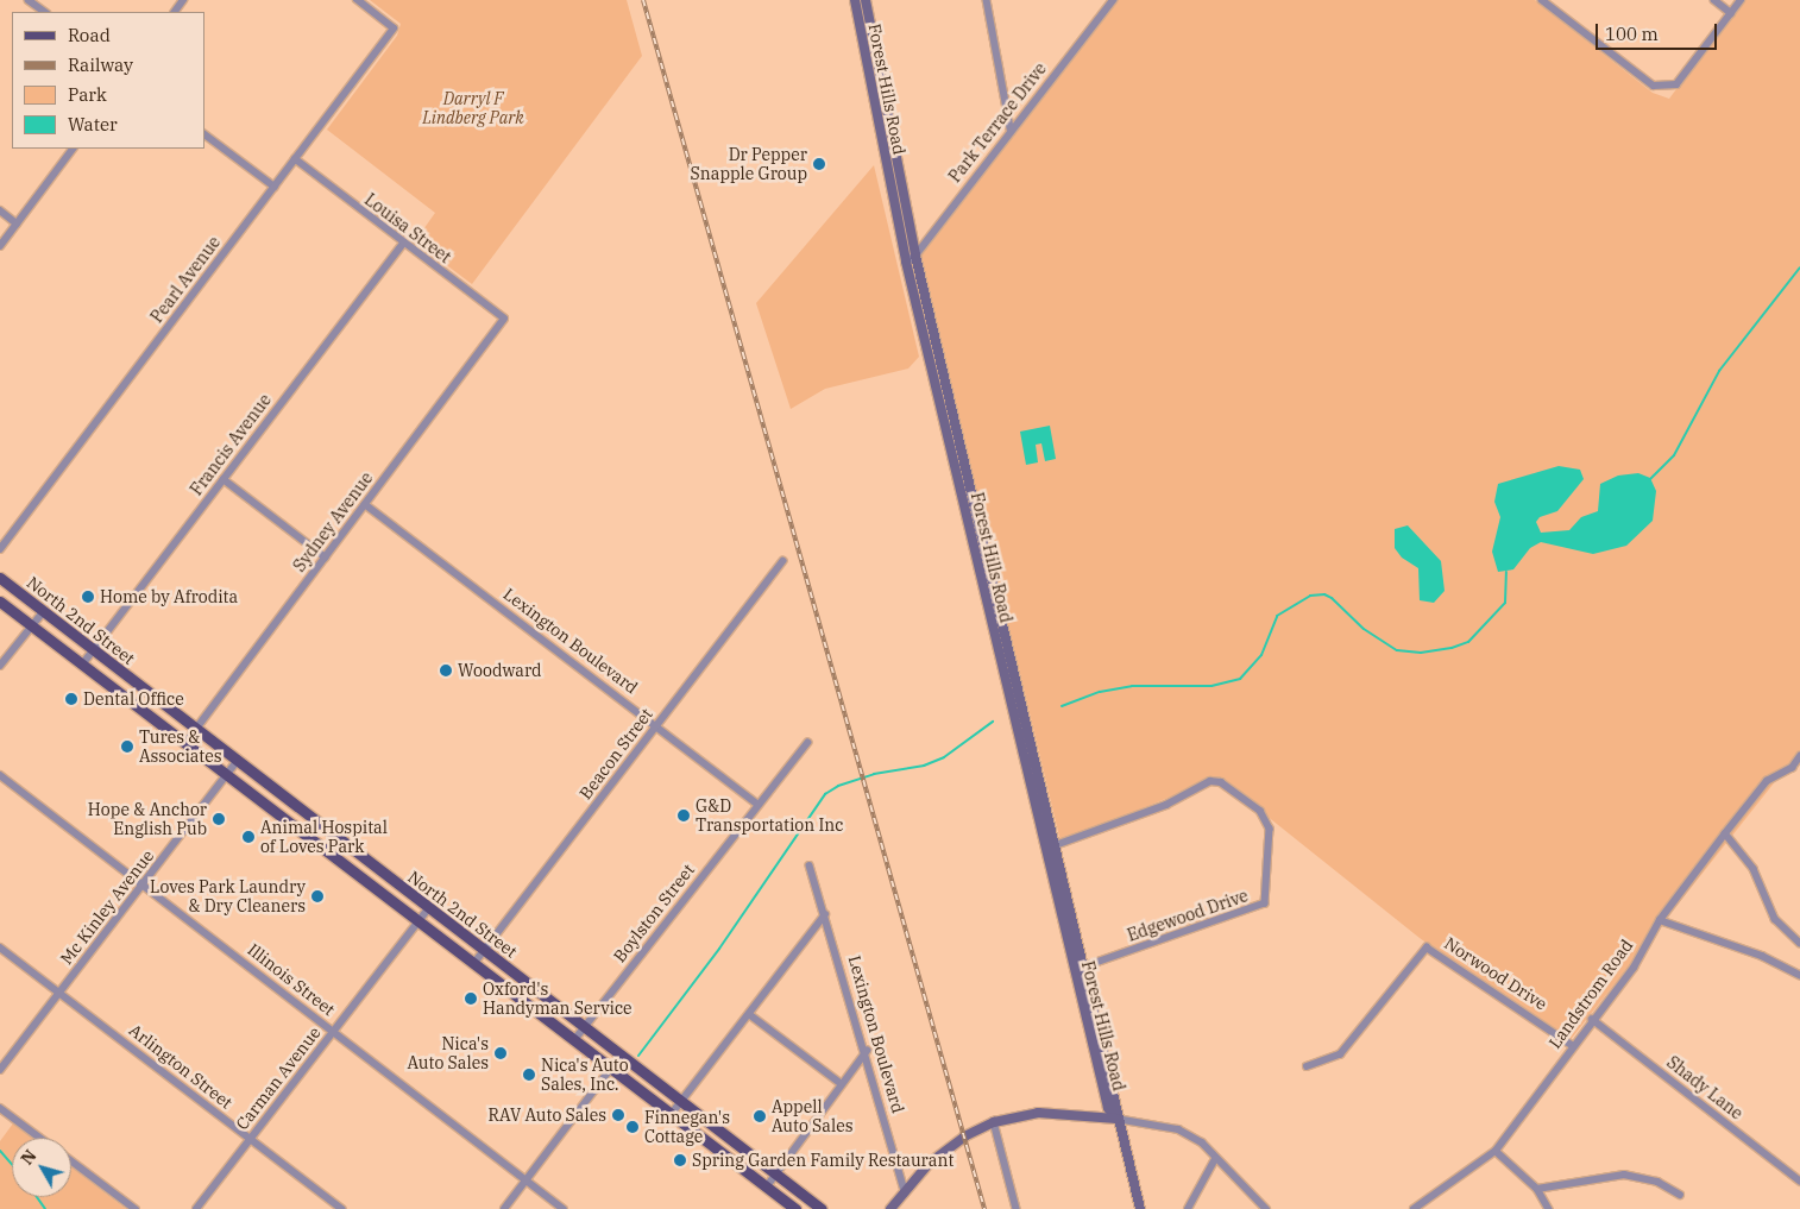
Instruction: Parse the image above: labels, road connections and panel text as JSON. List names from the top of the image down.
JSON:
{
  "streets": {
    "main road": ["North 2nd Street"],
    "street": [
      "Forest Hills Road",
      "Park Terrace Drive",
      "Louisa Street",
      "Pearl Avenue",
      "Francis Avenue",
      "Sydney Avenue",
      "Lexington Boulevard",
      "Beacon Street",
      "Mc Kinley Avenue",
      "Boylston Street",
      "Edgewood Drive",
      "Norwood Drive",
      "Illinois Street",
      "Landstrom Road",
      "Arlington Street",
      "Carman Avenue",
      "Shady Lane"
    ]
  },
  "crossings": [
    ["Forest Hills Road", "Park Terrace Drive"],
    ["Forest Hills Road", "Edgewood Drive"],
    ["Louisa Street", "Pearl Avenue"],
    ["Louisa Street", "Francis Avenue"],
    ["Louisa Street", "Sydney Avenue"],
    ["Francis Avenue", "North 2nd Street"],
    ["Sydney Avenue", "North 2nd Street"],
    ["Sydney Avenue", "Lexington Boulevard"],
    ["North 2nd Street", "Beacon Street"],
    ["North 2nd Street", "Mc Kinley Avenue"],
    ["North 2nd Street", "Boylston Street"],
    ["North 2nd Street", "Carman Avenue"],
    ["Lexington Boulevard", "Beacon Street"],
    ["Lexington Boulevard", "Boylston Street"],
    ["Mc Kinley Avenue", "Illinois Street"],
    ["Mc Kinley Avenue", "Arlington Street"],
    ["Norwood Drive", "Landstrom Road"],
    ["Illinois Street", "Carman Avenue"],
    ["Landstrom Road", "Shady Lane"],
    ["Arlington Street", "Carman Avenue"]
  ],
  "parks": ["Darryl F Lindberg Park"],
  "places": [
    "Dr Pepper Snapple Group",
    "Home by Afrodita",
    "Woodward",
    "Dental Office",
    "Tures & Associates",
    "G&D Transportation Inc",
    "Hope & Anchor English Pub",
    "Animal Hospital of Loves Park",
    "Loves Park Laundry & Dry Cleaners",
    "Oxford's Handyman Service",
    "Nica's Auto Sales",
    "Nica's Auto Sales, Inc.",
    "RAV Auto Sales",
    "Appell Auto Sales",
    "Finnegan's Cottage",
    "Spring Garden Family Restaurant"
  ],
  "legend": [
    "Road",
    "Railway",
    "Park",
    "Water"
  ],
  "scale_bar": "100 m",
  "north": "top left"
}
